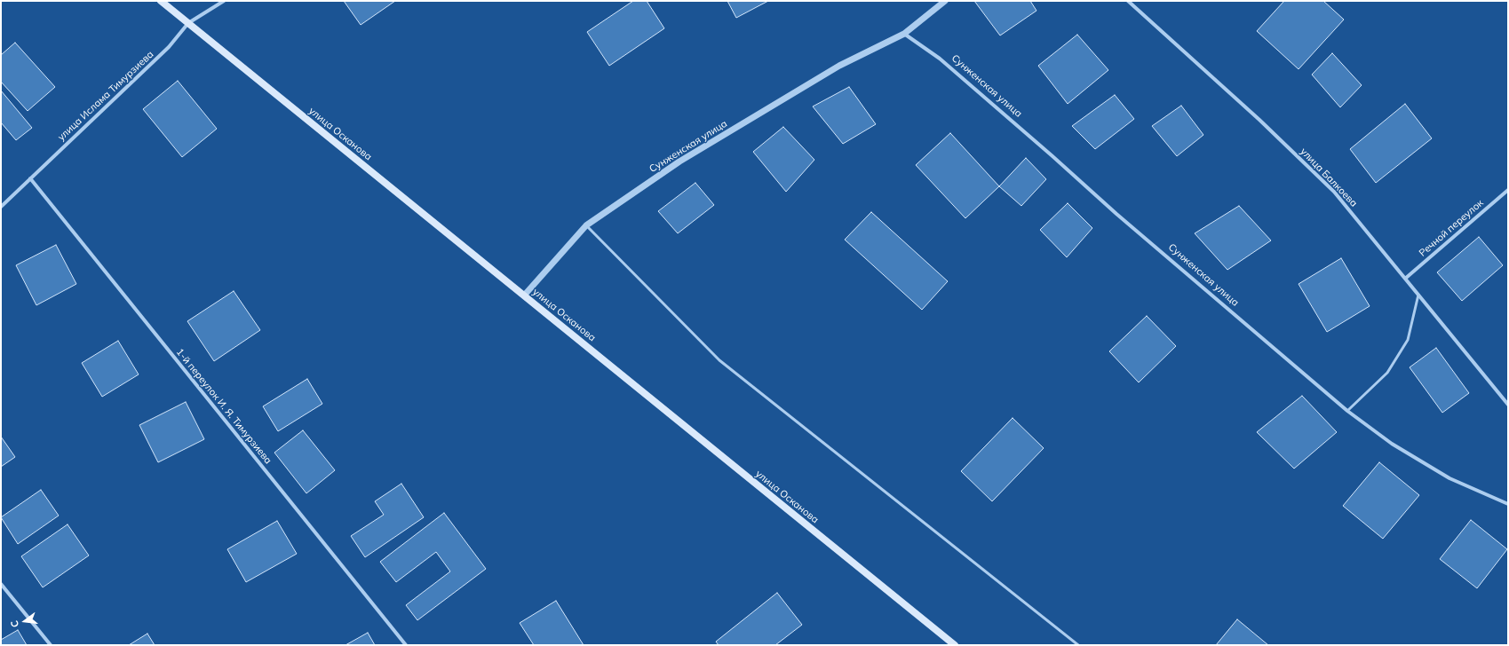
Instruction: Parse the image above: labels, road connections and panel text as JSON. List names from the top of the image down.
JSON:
{
  "streets": {
    "main road": ["улица Осканова"],
    "street": [
      "Сунженская улица",
      "улица Ислама Тимурзиева",
      "улица Балкоева",
      "Речной переулок",
      "1-й переулок И. Я. Тимурзиева"
    ]
  },
  "crossings": [
    ["Сунженская улица", "улица Осканова"],
    ["улица Ислама Тимурзиева", "улица Осканова"],
    ["улица Ислама Тимурзиева", "1-й переулок И. Я. Тимурзиева"],
    ["улица Балкоева", "Речной переулок"]
  ],
  "north": "left"
}
